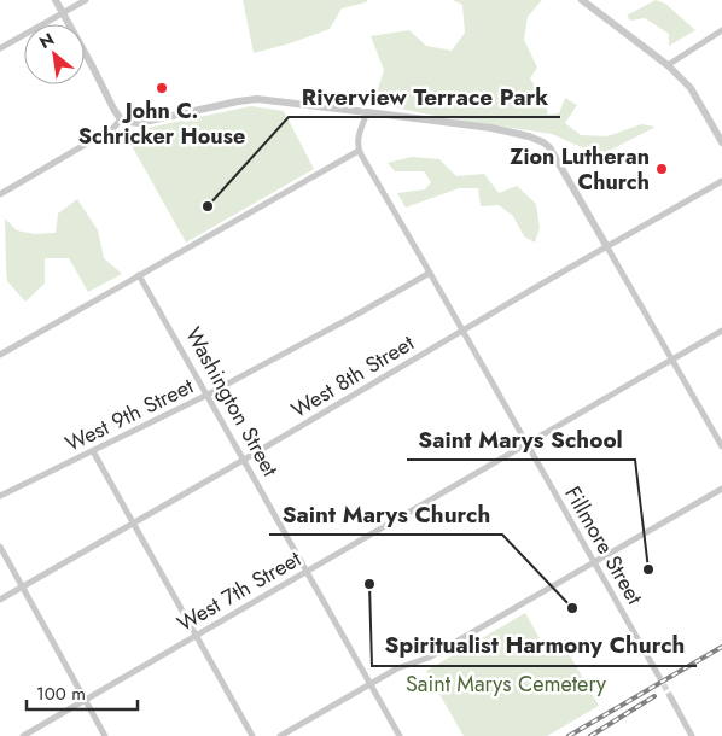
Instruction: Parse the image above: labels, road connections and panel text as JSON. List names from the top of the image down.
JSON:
{
  "streets": {
    "street": [
      "West 8th Street",
      "Washington Street",
      "West 9th Street",
      "Fillmore Street",
      "West 7th Street"
    ]
  },
  "crossings": [
    ["West 8th Street", "Washington Street"],
    ["West 8th Street", "Fillmore Street"],
    ["Washington Street", "West 9th Street"],
    ["Washington Street", "West 7th Street"],
    ["West 9th Street", "Fillmore Street"],
    ["Fillmore Street", "West 7th Street"]
  ],
  "parks": ["Saint Marys Cemetery"],
  "places": [
    "John C. Schricker House",
    "Zion Lutheran Church",
    "Riverview Terrace Park",
    "Saint Marys School",
    "Spiritualist Harmony Church",
    "Saint Marys Church"
  ],
  "scale_bar": "100 m",
  "north": "top left"
}
